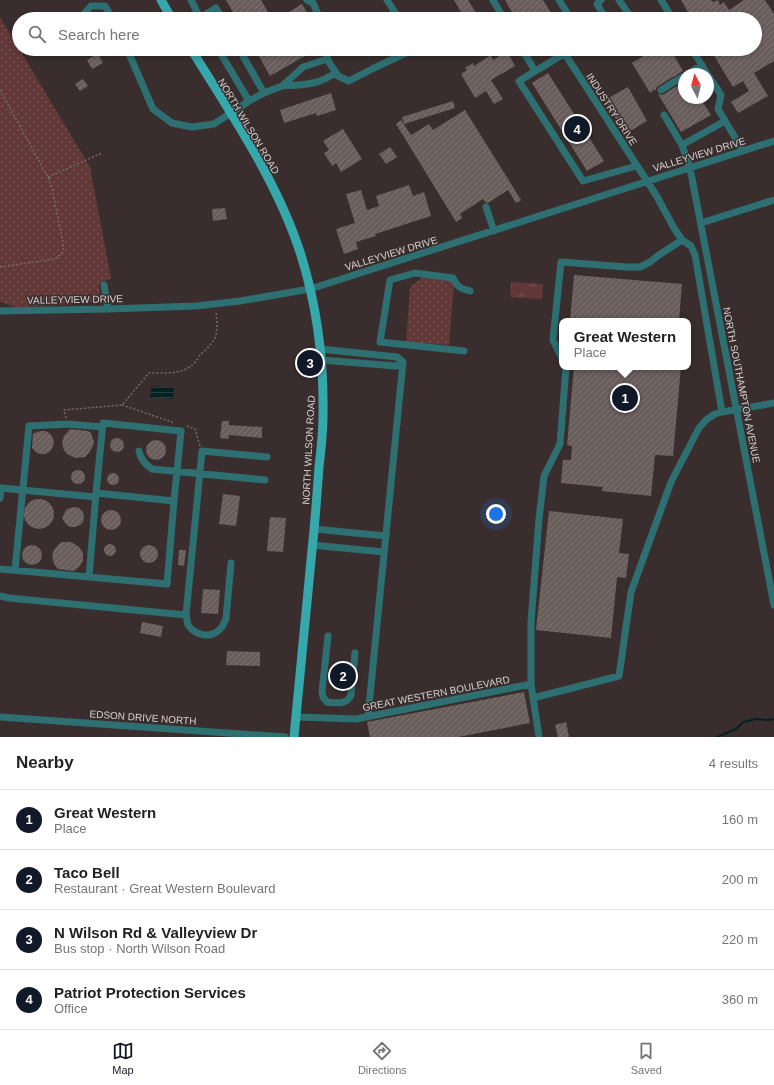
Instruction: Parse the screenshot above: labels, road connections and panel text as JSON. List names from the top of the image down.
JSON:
{
  "streets": {
    "main road": ["NORTH WILSON ROAD"],
    "street": [
      "INDUSTRY DRIVE",
      "VALLEYVIEW DRIVE",
      "NORTH SOUTHAMPTON AVENUE",
      "GREAT WESTERN BOULEVARD",
      "EDSON DRIVE NORTH"
    ]
  },
  "crossings": [
    ["INDUSTRY DRIVE", "VALLEYVIEW DRIVE"],
    ["NORTH WILSON ROAD", "VALLEYVIEW DRIVE"],
    ["NORTH WILSON ROAD", "GREAT WESTERN BOULEVARD"],
    ["VALLEYVIEW DRIVE", "NORTH SOUTHAMPTON AVENUE"]
  ],
  "north": "top",
  "page": {
    "search": "Search here",
    "pins": [
      "4",
      "3",
      "1",
      "2"
    ],
    "popup": ["Great Western", "Place"],
    "heading": ["Nearby", "4 results"],
    "list": [
      {
        "mark": "1",
        "name": "Great Western",
        "note": "Place",
        "value": "160 m"
      },
      {
        "mark": "2",
        "name": "Taco Bell",
        "note": "Restaurant · Great Western Boulevard",
        "value": "200 m"
      },
      {
        "mark": "3",
        "name": "N Wilson Rd & Valleyview Dr",
        "note": "Bus stop · North Wilson Road",
        "value": "220 m"
      },
      {
        "mark": "4",
        "name": "Patriot Protection Services",
        "note": "Office",
        "value": "360 m"
      }
    ],
    "nav": ["Map", "Directions", "Saved"]
  }
}
